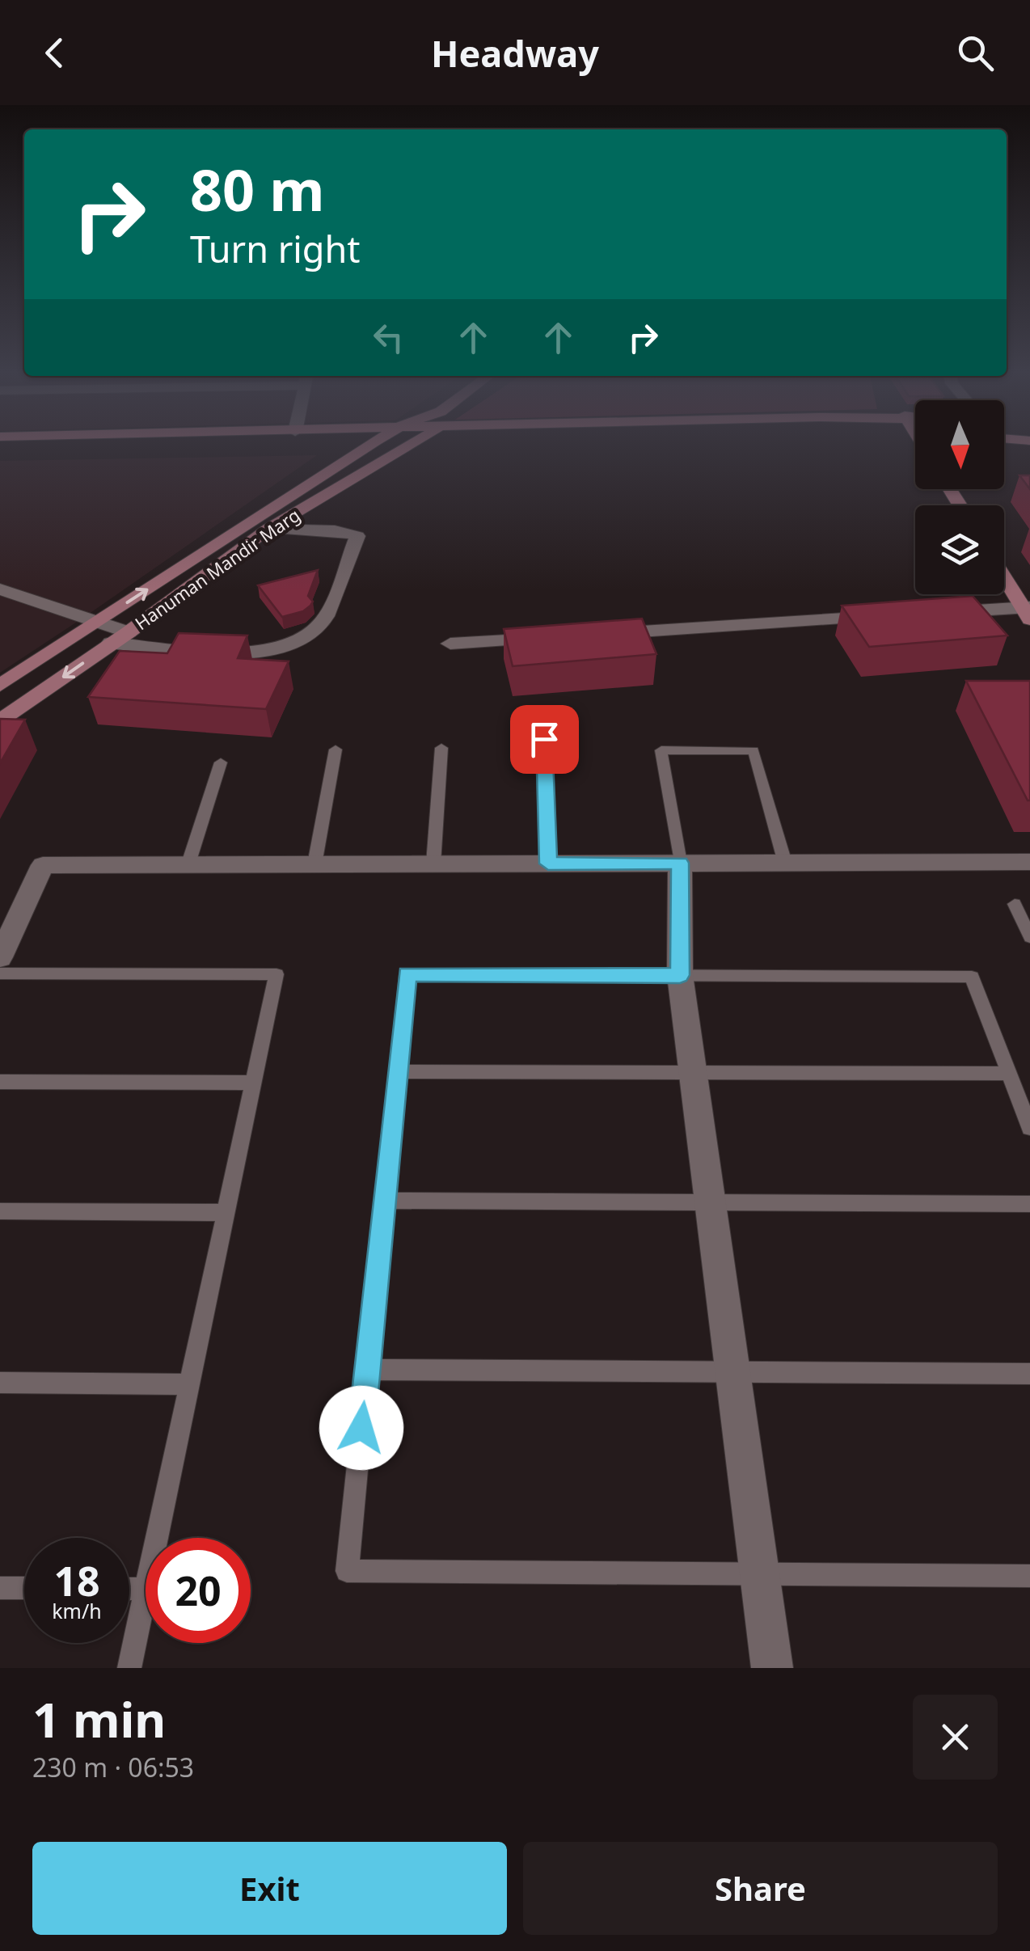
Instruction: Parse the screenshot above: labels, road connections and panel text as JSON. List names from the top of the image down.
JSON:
{
  "streets": {
    "street": ["Hanuman Mandir Marg"]
  },
  "north": "bottom",
  "page": {
    "header": "Headway",
    "turn": ["80 m", "Turn right"],
    "speed": "18 km/h",
    "limit": "20",
    "heading": ["1 min", "230 m · 06:53"],
    "buttons": ["Exit", "Share"]
  }
}
